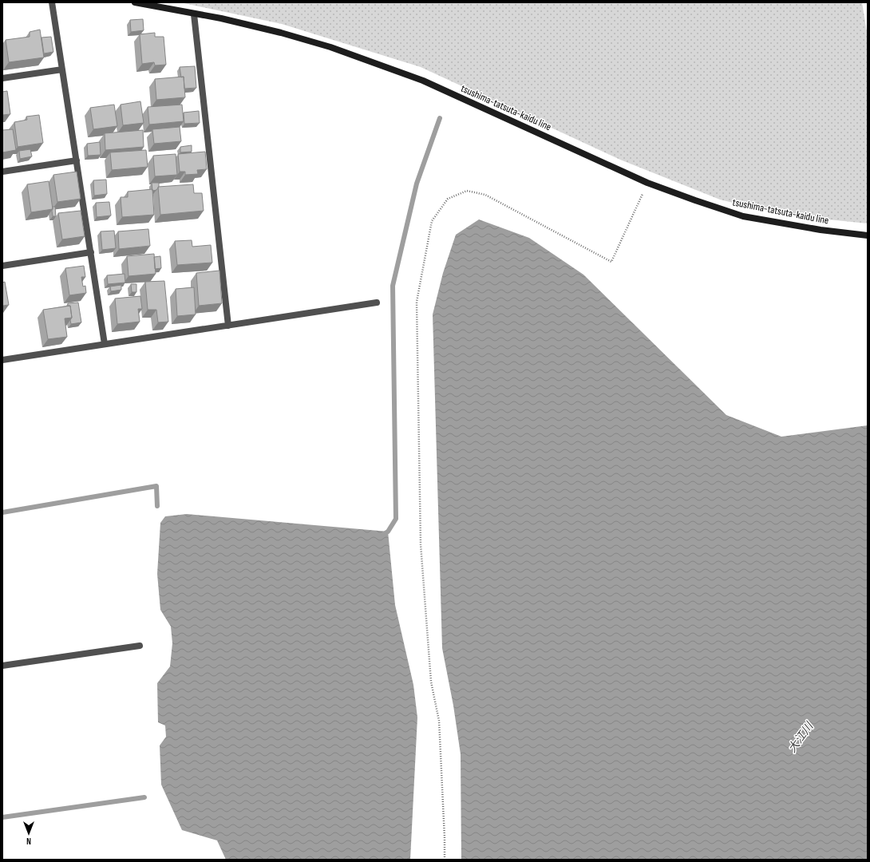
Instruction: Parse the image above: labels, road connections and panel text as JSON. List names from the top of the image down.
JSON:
{
  "streets": {
    "main road": ["tsushima-tatsuta-kaidu line"]
  },
  "water": ["大江川"],
  "north": "bottom"
}
